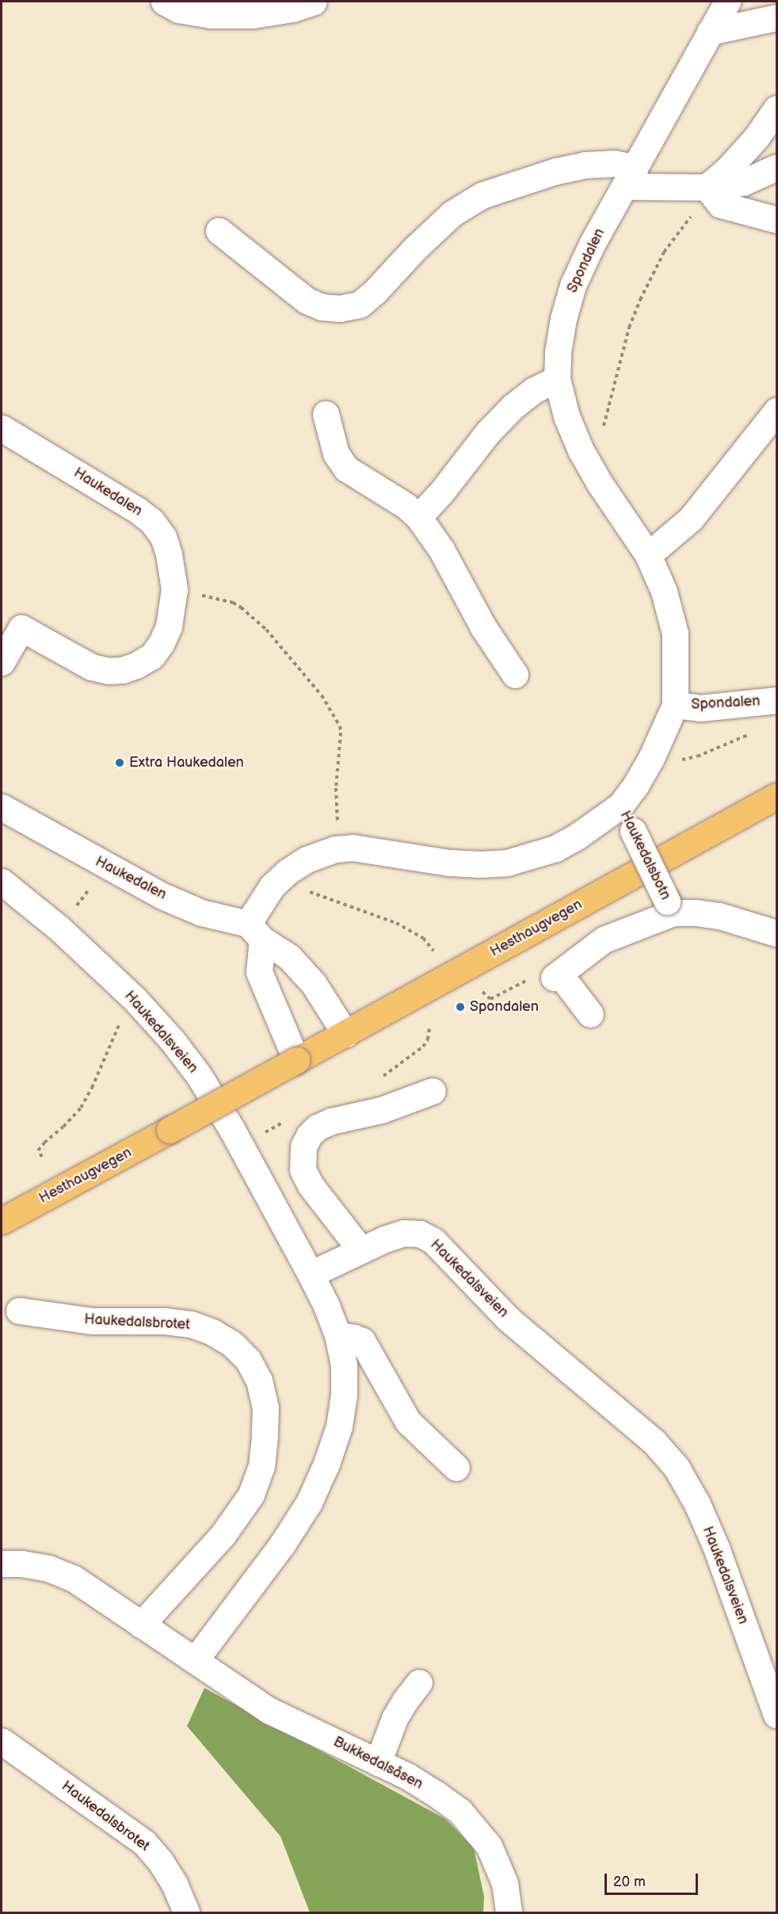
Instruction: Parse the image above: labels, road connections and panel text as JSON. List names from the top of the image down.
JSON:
{
  "streets": {
    "main road": ["Hesthaugvegen"],
    "street": [
      "Spondalen",
      "Haukedalen",
      "Haukedalsbotn",
      "Haukedalsveien",
      "Haukedalsbrotet",
      "Bukkedalsåsen"
    ]
  },
  "crossings": [
    ["Spondalen", "Haukedalen"],
    ["Spondalen", "Haukedalsbotn"],
    ["Haukedalen", "Hesthaugvegen"]
  ],
  "places": ["Extra Haukedalen", "Spondalen"],
  "scale_bar": "20 m"
}
